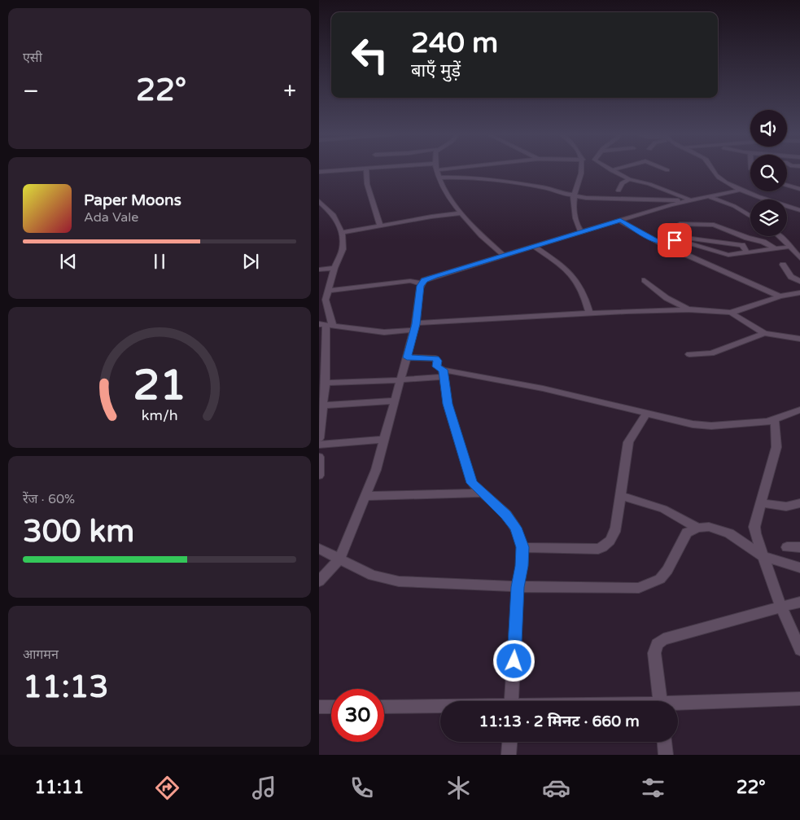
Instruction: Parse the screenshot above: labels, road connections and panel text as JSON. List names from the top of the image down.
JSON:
{
  "page": {
    "tile": [
      "एसी",
      ["रेंज · 60%", "300 km"],
      ["आगमन", "11:13"]
    ],
    "turn": ["240 m", "बाएँ मुड़ें"],
    "heat": ["−", "22°", "+"],
    "song": ["Paper Moons", "Ada Vale"],
    "limit": "30",
    "trip": "11:13 · 2 मिनट · 660 m",
    "tabs": ["11:11", "22°"],
    "gauge": ["21", "km/h"]
  }
}
